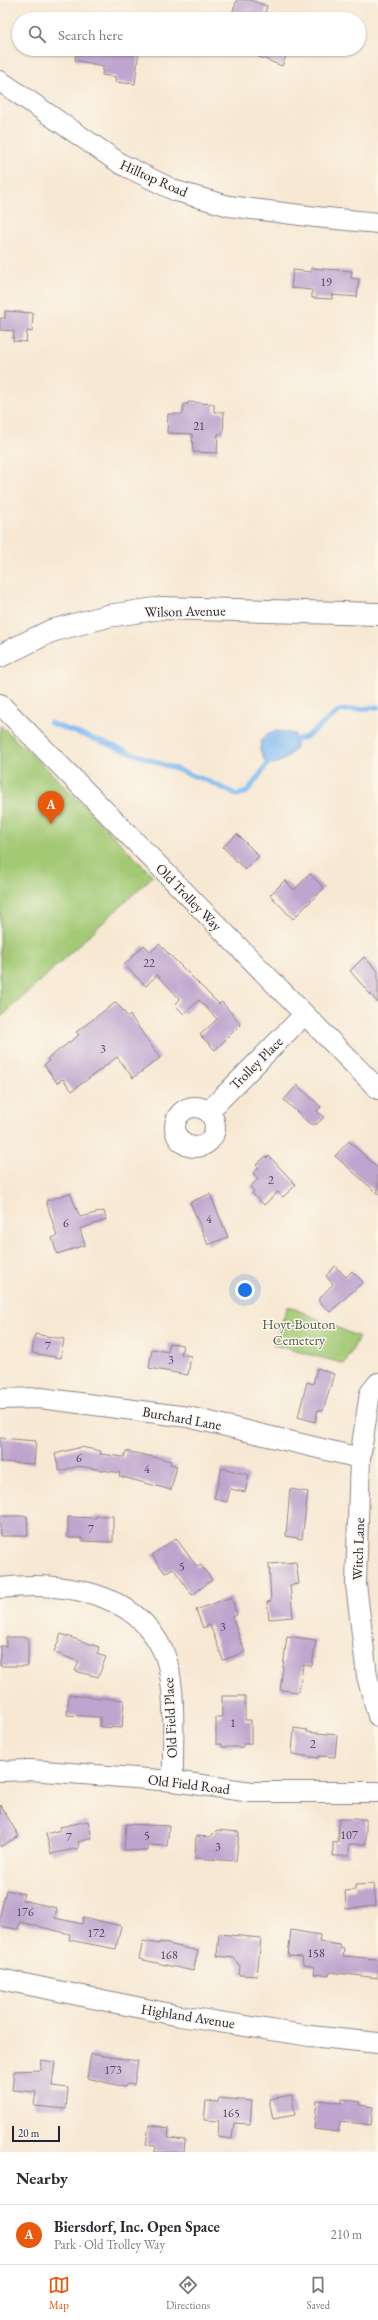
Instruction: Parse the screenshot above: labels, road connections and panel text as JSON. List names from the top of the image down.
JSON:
{
  "streets": {
    "main road": ["Wilson Avenue"],
    "street": [
      "Hilltop Road",
      "Old Trolley Way",
      "Trolley Place",
      "Burchard Lane",
      "Witch Lane",
      "Old Field Place",
      "Old Field Road",
      "Highland Avenue"
    ]
  },
  "crossings": [
    ["Old Trolley Way", "Trolley Place"],
    ["Burchard Lane", "Witch Lane"],
    ["Old Field Place", "Old Field Road"]
  ],
  "parks": ["Hoyt-Bouton Cemetery"],
  "house_numbers": [
    "19",
    "21",
    "22",
    "3",
    "2",
    "4",
    "6",
    "7",
    "3",
    "6",
    "4",
    "7",
    "5",
    "3",
    "1",
    "2",
    "5",
    "107",
    "7",
    "3",
    "176",
    "172",
    "158",
    "168",
    "173",
    "165"
  ],
  "scale_bar": "20 m",
  "page": {
    "search": "Search here",
    "pins": "A",
    "scale": "20 m",
    "heading": "Nearby",
    "list": [
      {
        "mark": "A",
        "name": "Biersdorf, Inc. Open Space",
        "note": "Park · Old Trolley Way",
        "value": "210 m"
      }
    ],
    "nav": ["Map", "Directions", "Saved"]
  }
}
